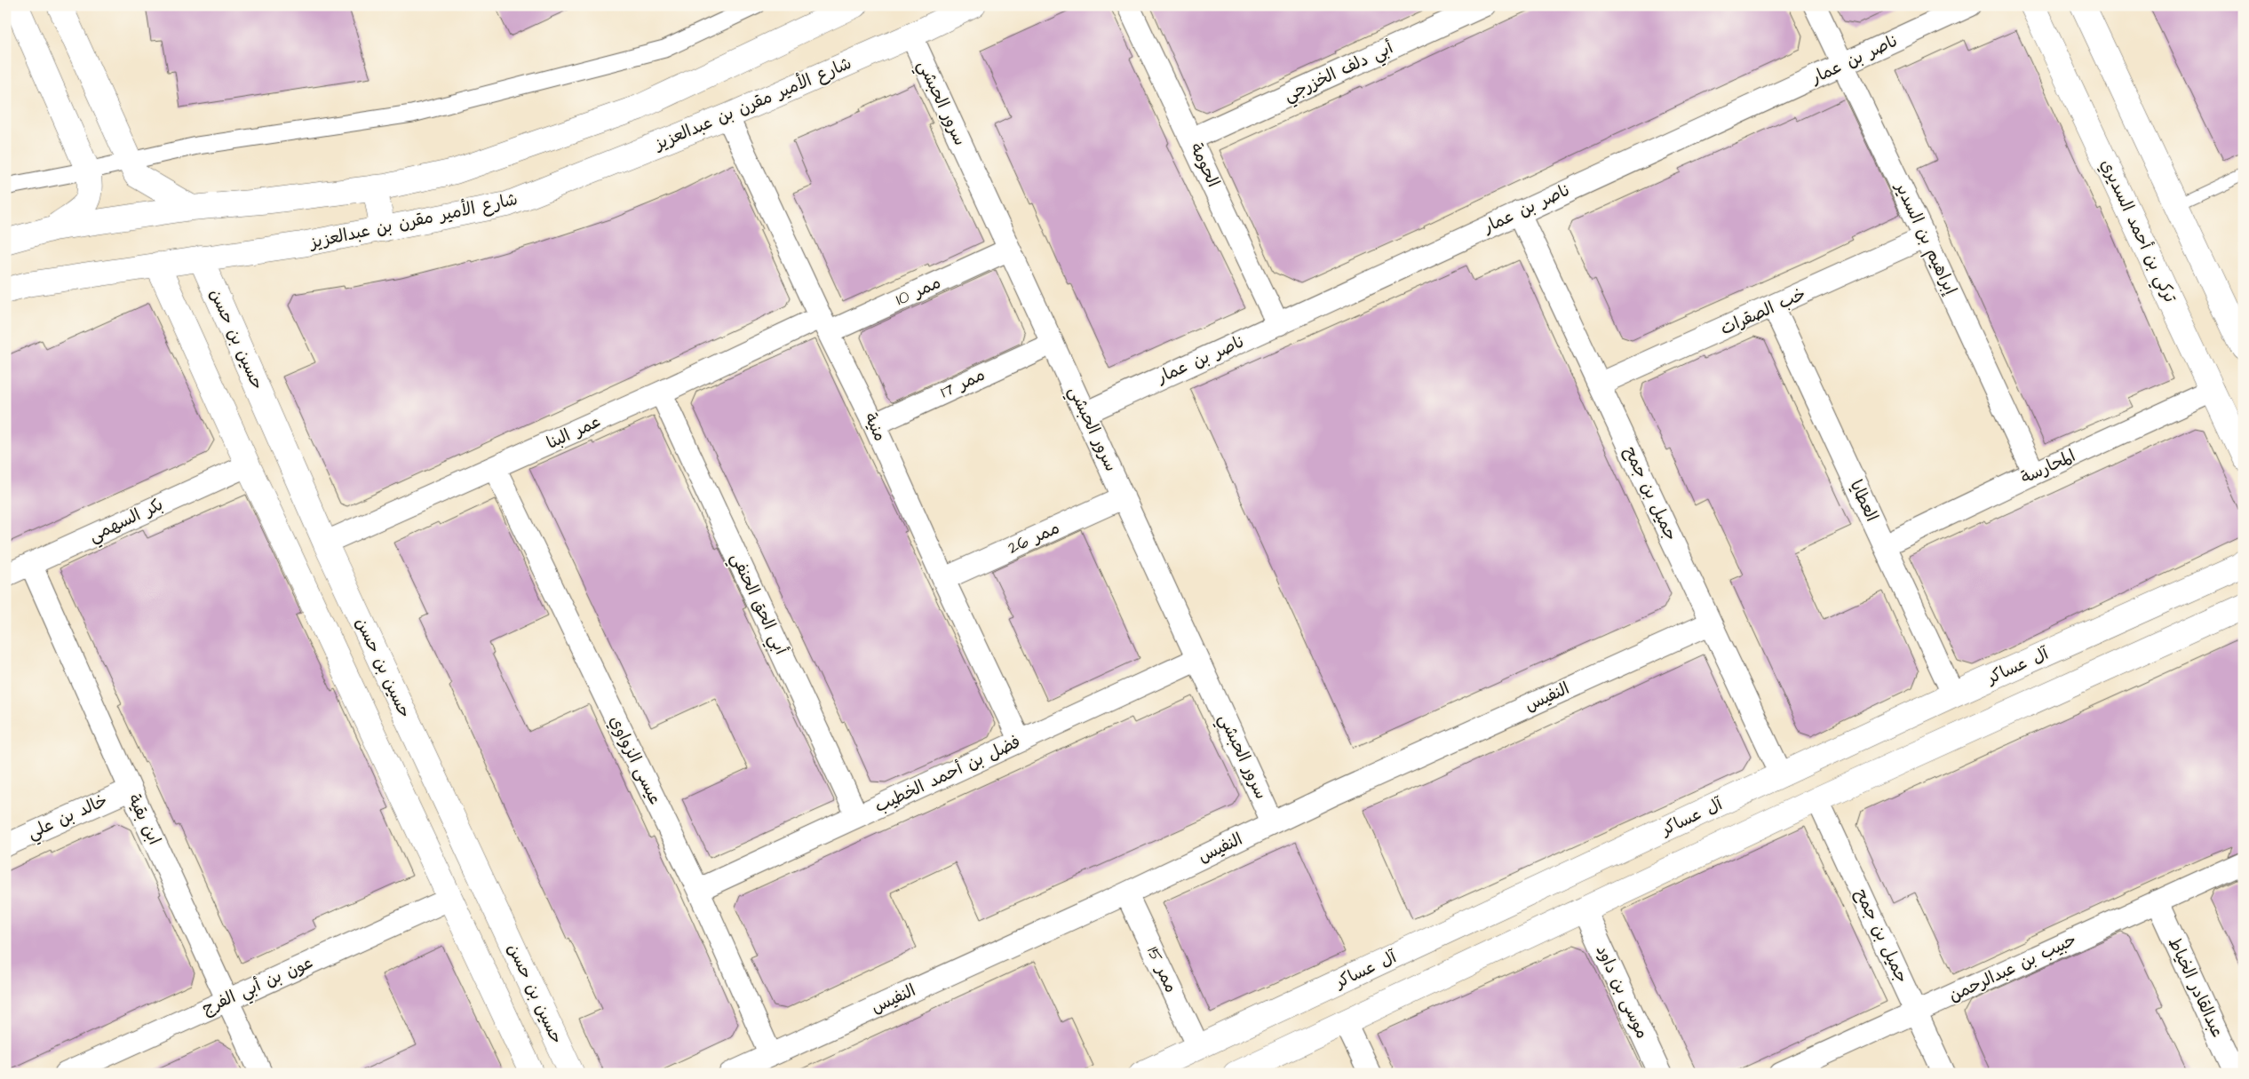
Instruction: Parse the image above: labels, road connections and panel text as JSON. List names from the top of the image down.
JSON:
{
  "streets": {
    "street": [
      "ناصر بن عمار",
      "أبي دلف الخزرجي",
      "سرور الحبشي",
      "شارع الأمير مقرن بن عبدالعزيز",
      "الحومة",
      "تركي بن أحمد السديري",
      "إبراهيم بن السدير",
      "ممر 10",
      "خب الصقرات",
      "حسين بن حسن",
      "ممر 17",
      "منية",
      "عمر البنا",
      "المحارسة",
      "جميل بن جمح",
      "العطايا",
      "بكر السهمي",
      "ممر 26",
      "أبي الحق الحنفي",
      "آل عساكر",
      "النفيس",
      "عيسى الزواوي",
      "فضل بن أحمد الخطيب",
      "خالد بن علي",
      "ابن بقية",
      "حبيب بن عبدالرحمن",
      "ممر 15",
      "عون بن أبي الفرج",
      "عبدالقادر الخياط",
      "موسى بن داود"
    ]
  },
  "crossings": [
    ["ناصر بن عمار", "سرور الحبشي"],
    ["ناصر بن عمار", "الحومة"],
    ["ناصر بن عمار", "إبراهيم بن السدير"],
    ["ناصر بن عمار", "جميل بن جمح"],
    ["أبي دلف الخزرجي", "الحومة"],
    ["سرور الحبشي", "شارع الأمير مقرن بن عبدالعزيز"],
    ["سرور الحبشي", "ممر 10"],
    ["سرور الحبشي", "ممر 17"],
    ["سرور الحبشي", "ممر 26"],
    ["سرور الحبشي", "النفيس"],
    ["سرور الحبشي", "فضل بن أحمد الخطيب"],
    ["شارع الأمير مقرن بن عبدالعزيز", "حسين بن حسن"],
    ["شارع الأمير مقرن بن عبدالعزيز", "منية"],
    ["تركي بن أحمد السديري", "المحارسة"],
    ["إبراهيم بن السدير", "خب الصقرات"],
    ["إبراهيم بن السدير", "المحارسة"],
    ["ممر 10", "منية"],
    ["ممر 10", "عمر البنا"],
    ["خب الصقرات", "جميل بن جمح"],
    ["خب الصقرات", "العطايا"],
    ["حسين بن حسن", "عمر البنا"],
    ["ممر 17", "منية"],
    ["منية", "عمر البنا"],
    ["منية", "ممر 26"],
    ["منية", "فضل بن أحمد الخطيب"],
    ["عمر البنا", "أبي الحق الحنفي"],
    ["عمر البنا", "عيسى الزواوي"],
    ["المحارسة", "العطايا"],
    ["جميل بن جمح", "آل عساكر"],
    ["جميل بن جمح", "النفيس"],
    ["جميل بن جمح", "حبيب بن عبدالرحمن"],
    ["العطايا", "آل عساكر"],
    ["بكر السهمي", "ابن بقية"],
    ["أبي الحق الحنفي", "فضل بن أحمد الخطيب"],
    ["آل عساكر", "ممر 15"],
    ["النفيس", "عيسى الزواوي"],
    ["النفيس", "ممر 15"],
    ["عيسى الزواوي", "فضل بن أحمد الخطيب"],
    ["خالد بن علي", "ابن بقية"],
    ["ابن بقية", "عون بن أبي الفرج"],
    ["حبيب بن عبدالرحمن", "عبدالقادر الخياط"]
  ]
}
